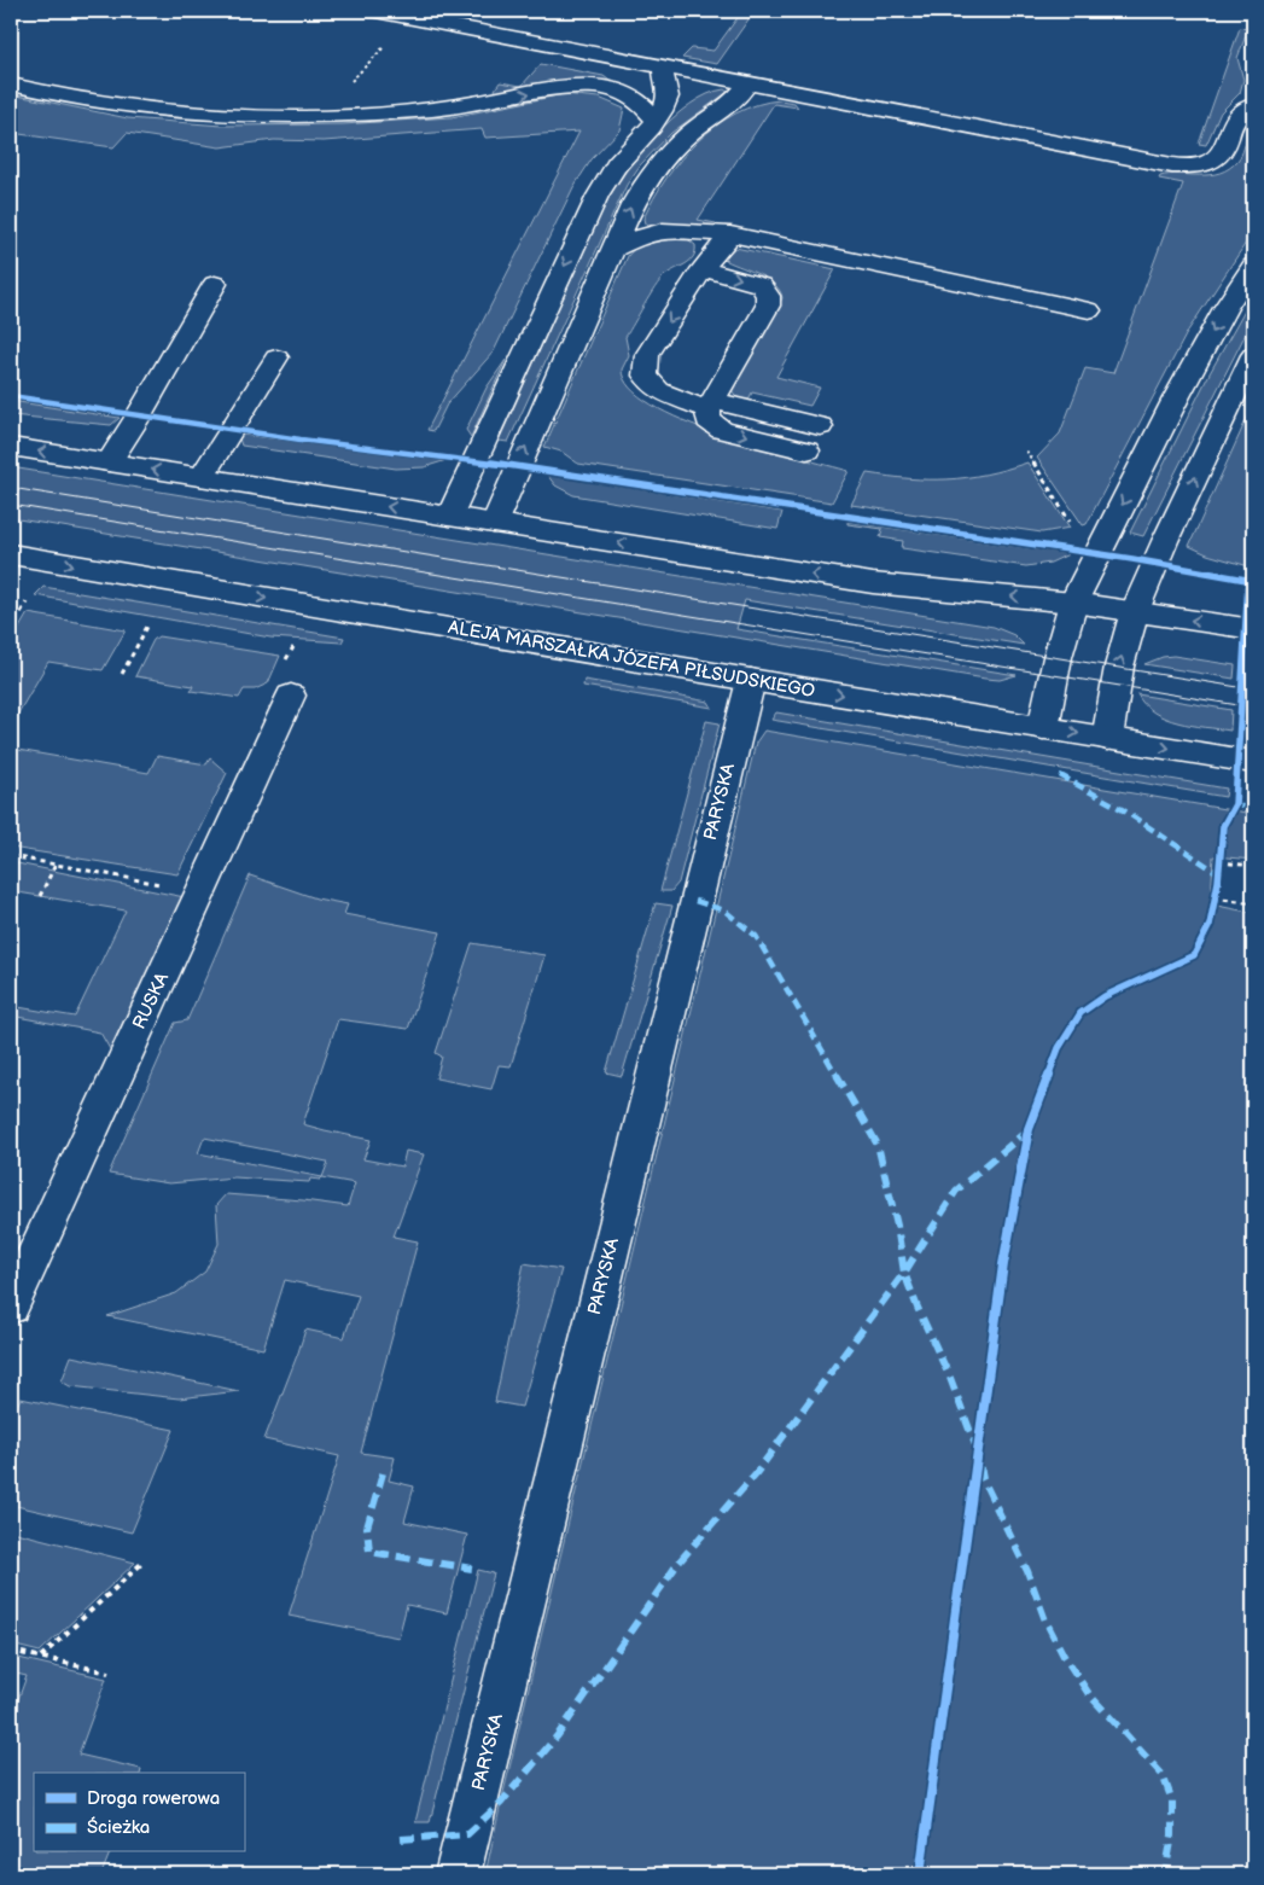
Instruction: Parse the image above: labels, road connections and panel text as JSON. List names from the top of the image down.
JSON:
{
  "streets": {
    "main road": ["ALEJA MARSZAŁKA JÓZEFA PIŁSUDSKIEGO", "PARYSKA", "RUSKA"]
  },
  "crossings": [
    ["ALEJA MARSZAŁKA JÓZEFA PIŁSUDSKIEGO", "PARYSKA"]
  ],
  "legend": ["Droga rowerowa", "Ścieżka"]
}
